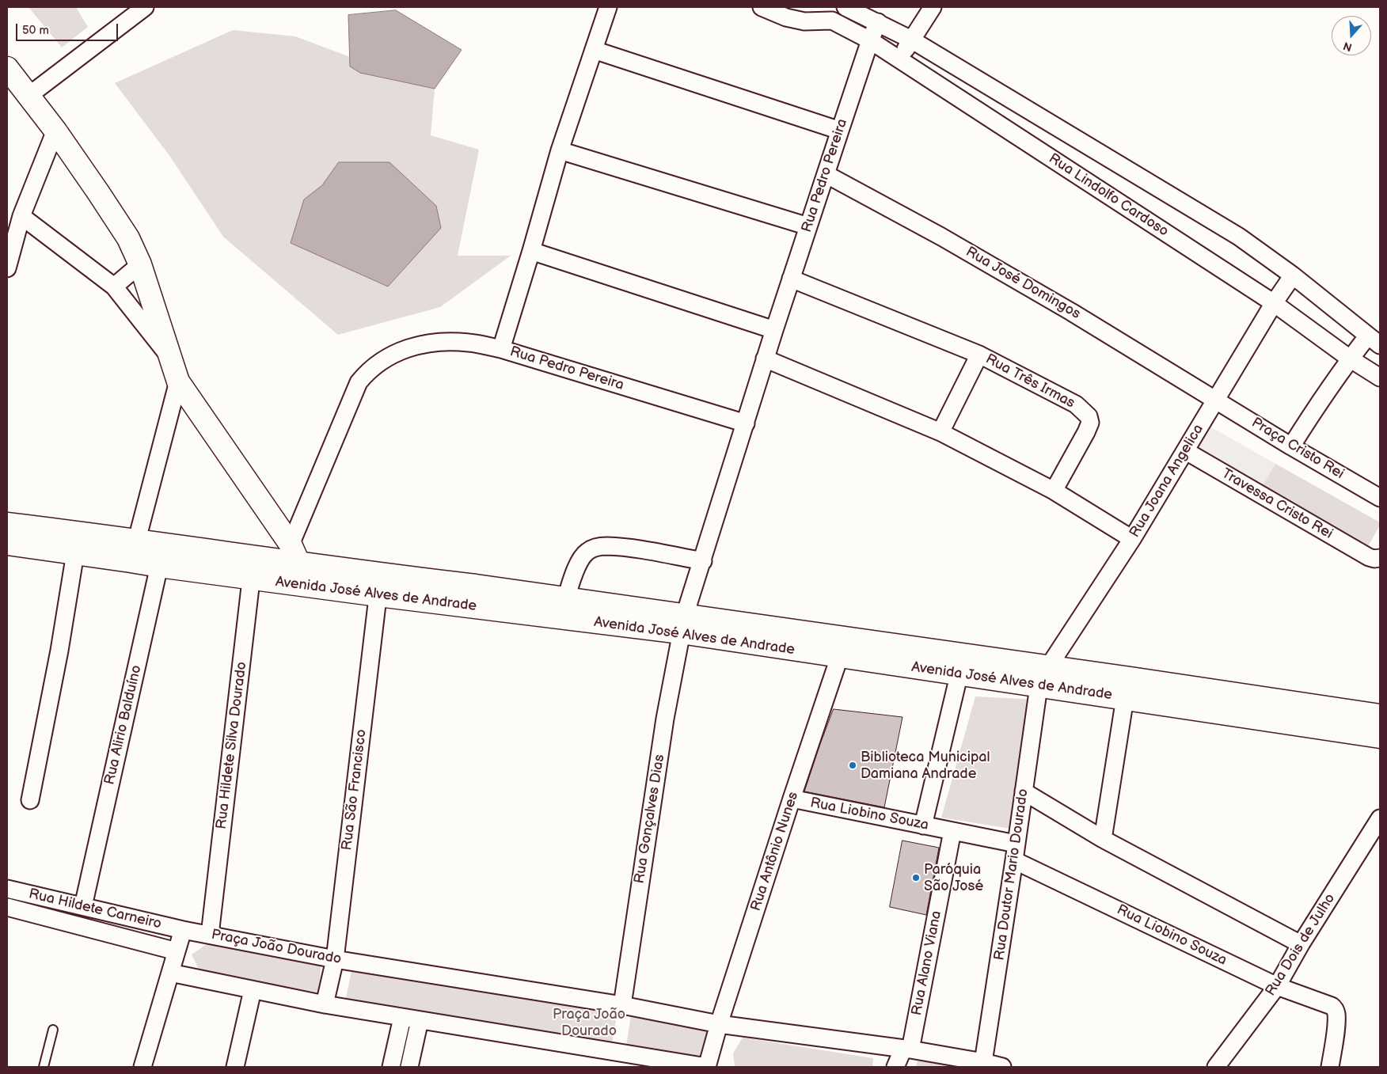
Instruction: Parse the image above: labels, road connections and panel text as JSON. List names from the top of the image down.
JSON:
{
  "streets": {
    "main road": ["Avenida José Alves de Andrade"],
    "street": [
      "Rua Pedro Pereira",
      "Rua Lindolfo Cardoso",
      "Rua José Domingos",
      "Rua Três Irmas",
      "Praça Cristo Rei",
      "Rua Joana Angelica",
      "Travessa Cristo Rei",
      "Rua Alirio Balduíno",
      "Rua Hildete Silva Dourado",
      "Rua São Francisco",
      "Rua Liobino Souza",
      "Rua Gonçalves Dias",
      "Rua Antônio Nunes",
      "Rua Doutor Mario Dourado",
      "Rua Hildete Carneiro",
      "Rua Dois de Julho",
      "Praça João Dourado",
      "Rua Alano Viana"
    ]
  },
  "crossings": [
    ["Rua Pedro Pereira", "Rua Lindolfo Cardoso"],
    ["Rua Pedro Pereira", "Rua José Domingos"],
    ["Rua Pedro Pereira", "Rua Três Irmas"],
    ["Rua Pedro Pereira", "Avenida José Alves de Andrade"],
    ["Rua Pedro Pereira", "Rua Gonçalves Dias"],
    ["Rua Lindolfo Cardoso", "Rua Joana Angelica"],
    ["Rua José Domingos", "Praça Cristo Rei"],
    ["Rua José Domingos", "Rua Joana Angelica"],
    ["Praça Cristo Rei", "Rua Joana Angelica"],
    ["Rua Joana Angelica", "Travessa Cristo Rei"],
    ["Rua Joana Angelica", "Avenida José Alves de Andrade"],
    ["Rua Joana Angelica", "Rua Doutor Mario Dourado"],
    ["Avenida José Alves de Andrade", "Rua Alirio Balduíno"],
    ["Avenida José Alves de Andrade", "Rua Hildete Silva Dourado"],
    ["Avenida José Alves de Andrade", "Rua São Francisco"],
    ["Avenida José Alves de Andrade", "Rua Gonçalves Dias"],
    ["Avenida José Alves de Andrade", "Rua Antônio Nunes"],
    ["Avenida José Alves de Andrade", "Rua Doutor Mario Dourado"],
    ["Rua Alirio Balduíno", "Rua Hildete Carneiro"],
    ["Rua Hildete Silva Dourado", "Praça João Dourado"],
    ["Rua São Francisco", "Praça João Dourado"],
    ["Rua Liobino Souza", "Rua Antônio Nunes"],
    ["Rua Liobino Souza", "Rua Doutor Mario Dourado"],
    ["Rua Liobino Souza", "Rua Dois de Julho"],
    ["Rua Liobino Souza", "Rua Alano Viana"],
    ["Rua Gonçalves Dias", "Praça João Dourado"],
    ["Rua Antônio Nunes", "Praça João Dourado"],
    ["Rua Doutor Mario Dourado", "Praça João Dourado"],
    ["Rua Hildete Carneiro", "Praça João Dourado"],
    ["Praça João Dourado", "Rua Alano Viana"]
  ],
  "parks": ["Praça João Dourado"],
  "places": ["Biblioteca Municipal Damiana Andrade", "Paróquia São José"],
  "scale_bar": "50 m",
  "north": "bottom"
}
